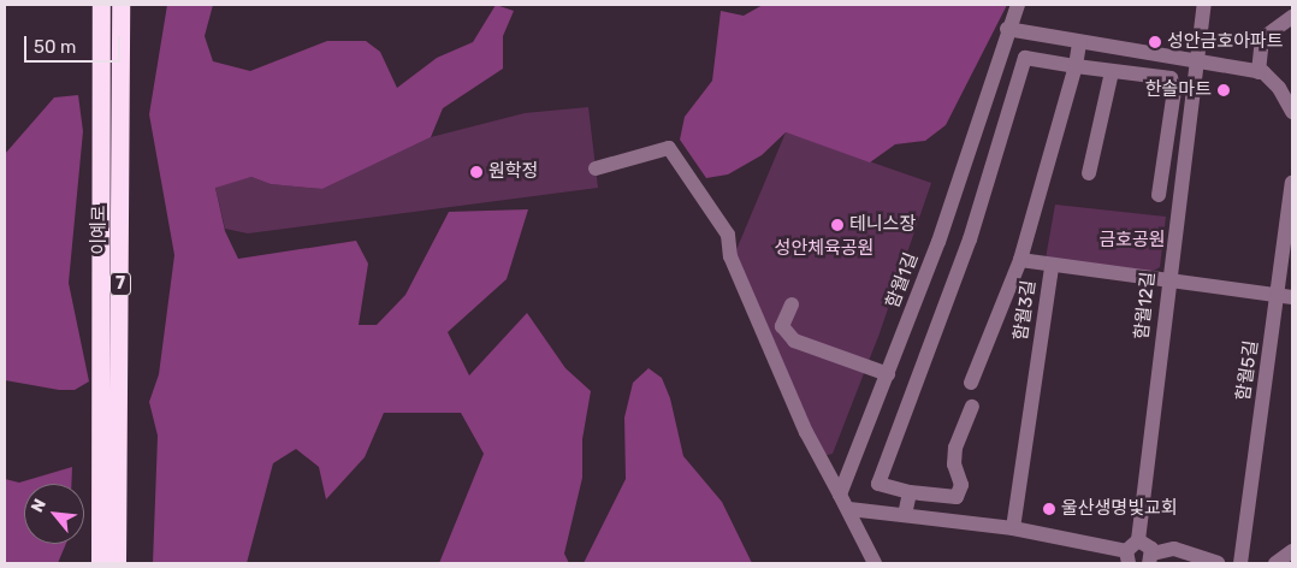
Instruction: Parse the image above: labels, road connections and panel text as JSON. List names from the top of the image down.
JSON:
{
  "streets": {
    "highway": ["이예로", "7"],
    "street": [
      "함월1길",
      "함월12길",
      "함월3길",
      "함월5길"
    ]
  },
  "crossings": [
    ["함월12길", "함월3길"],
    ["함월3길", "함월5길"]
  ],
  "parks": ["금호공원", "성안체육공원"],
  "places": [
    "성안금호아파트",
    "한솔마트",
    "원학정",
    "테니스장",
    "울산생명빛교회"
  ],
  "scale_bar": "50 m",
  "north": "top left"
}
